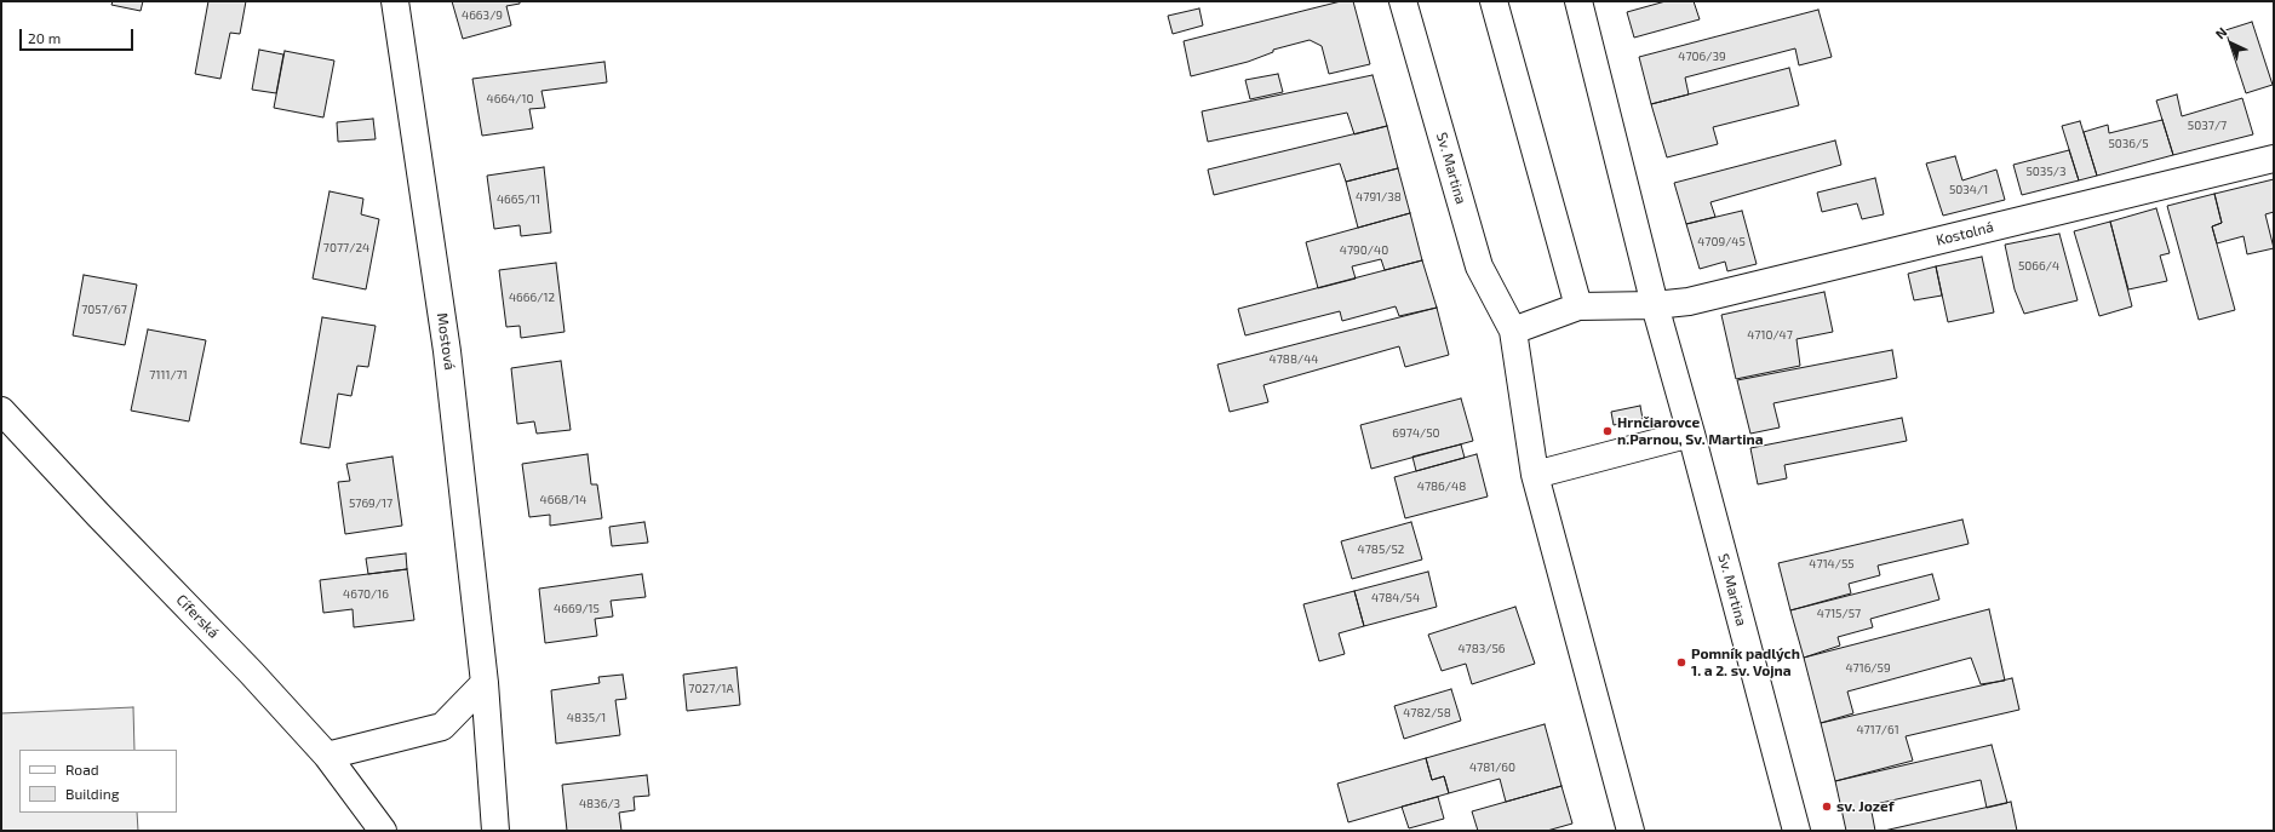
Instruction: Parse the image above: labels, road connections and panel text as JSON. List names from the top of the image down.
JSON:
{
  "streets": {
    "street": [
      "Sv. Martina",
      "Kostolná",
      "Mostová",
      "Cíferská"
    ]
  },
  "crossings": [
    ["Sv. Martina", "Kostolná"]
  ],
  "places": ["Hrnčiarovce n.Parnou, Sv. Martina", "Pomník padlých 1. a 2. sv. Vojna", "sv. Jozef"],
  "house_numbers": [
    "4663/9",
    "4706/39",
    "4664/10",
    "5037/7",
    "5036/5",
    "5035/3",
    "5034/1",
    "4791/38",
    "4665/11",
    "4709/45",
    "7077/24",
    "4790/40",
    "5066/4",
    "4666/12",
    "7057/67",
    "4710/47",
    "4788/44",
    "7111/71",
    "6974/50",
    "4786/48",
    "4668/14",
    "5769/17",
    "4785/52",
    "4714/55",
    "4670/16",
    "4784/54",
    "4669/15",
    "4715/57",
    "4783/56",
    "4716/59",
    "7027/1A",
    "4782/58",
    "4835/1",
    "4717/61",
    "4781/60",
    "4836/3"
  ],
  "legend": ["Road", "Building"],
  "scale_bar": "20 m",
  "north": "top left"
}
